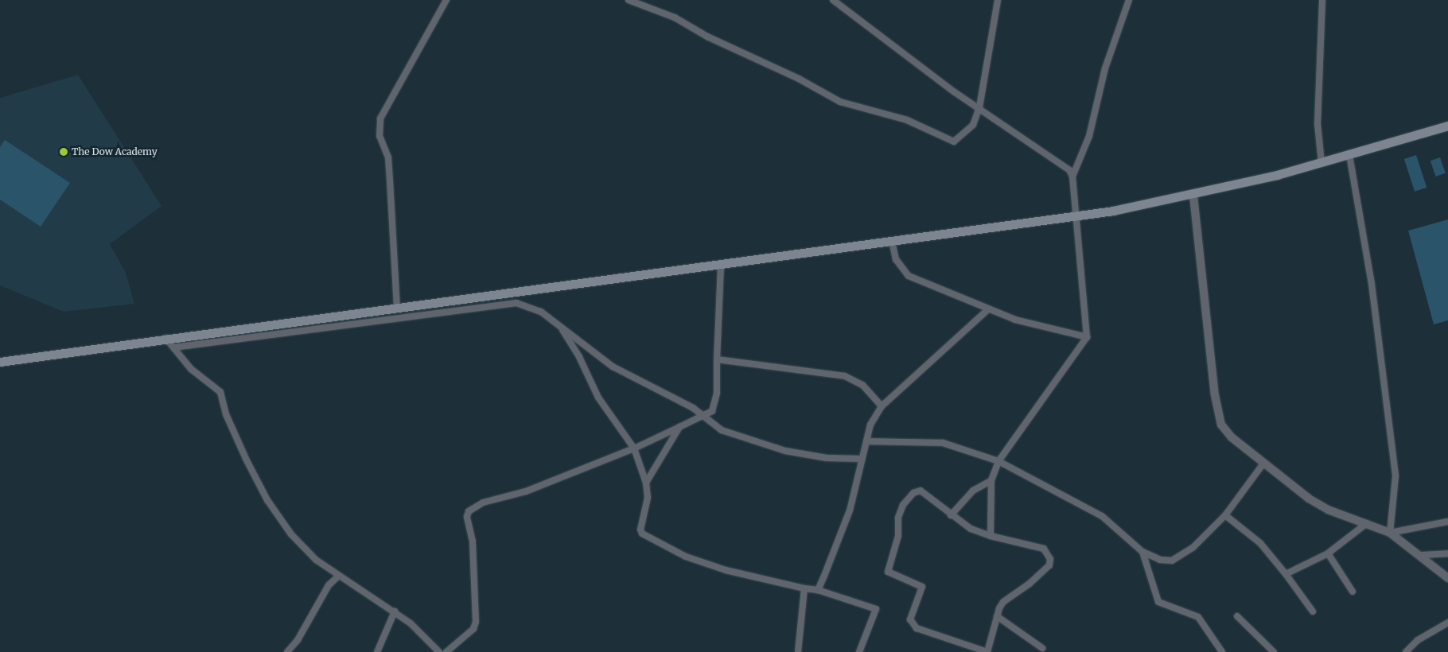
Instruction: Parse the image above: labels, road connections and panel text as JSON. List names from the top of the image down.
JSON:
{
  "places": ["The Dow Academy"]
}
